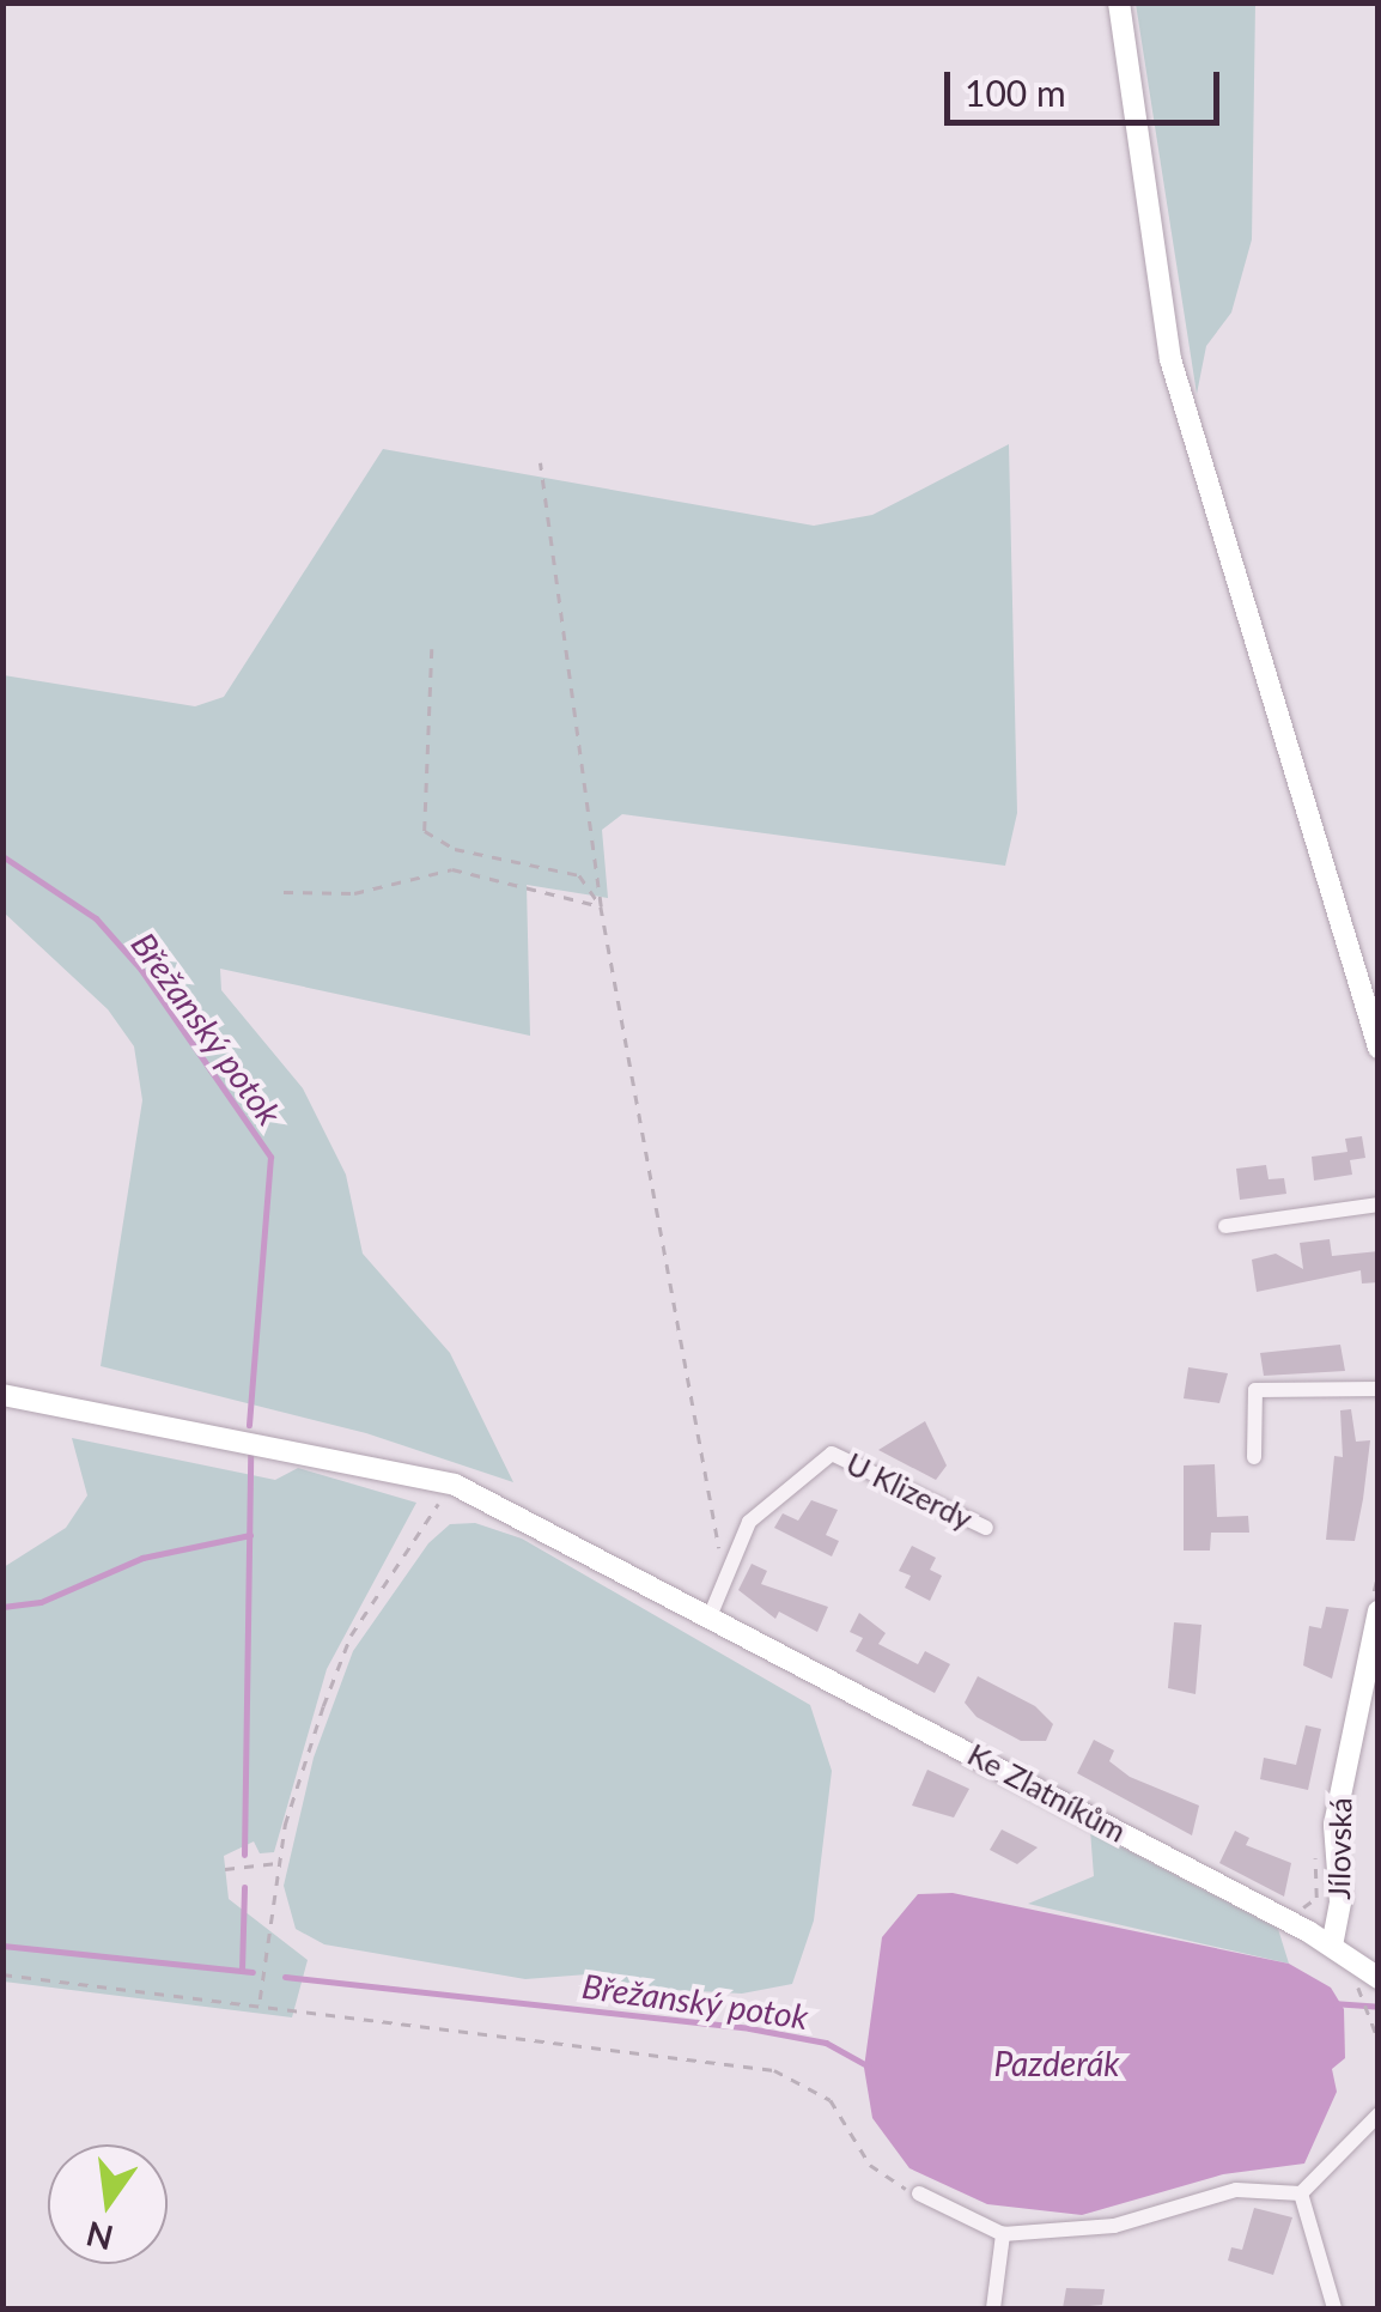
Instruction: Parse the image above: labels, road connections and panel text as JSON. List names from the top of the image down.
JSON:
{
  "streets": {
    "main road": ["Ke Zlatníkům", "Jílovská"],
    "street": ["U Klizerdy"]
  },
  "crossings": [
    ["Ke Zlatníkům", "Jílovská"]
  ],
  "water": ["Břežanský potok", "Pazderák"],
  "scale_bar": "100 m",
  "north": "bottom"
}
